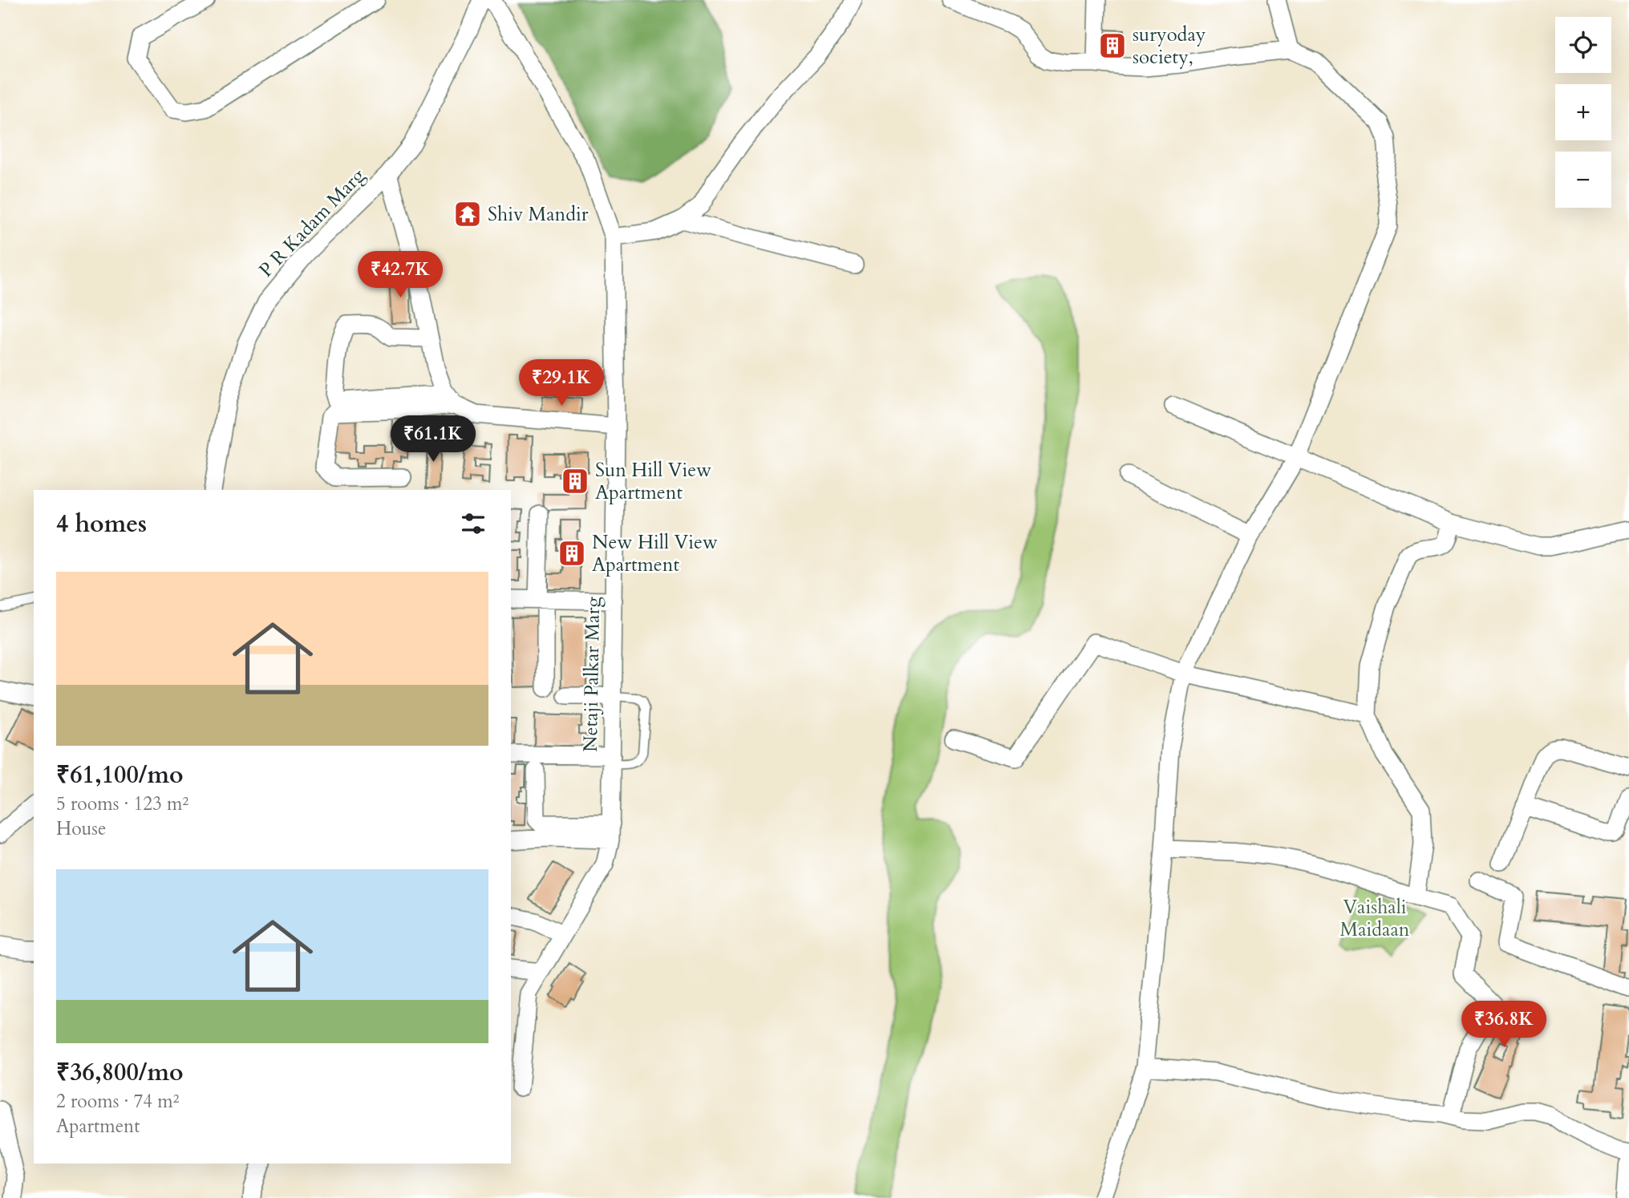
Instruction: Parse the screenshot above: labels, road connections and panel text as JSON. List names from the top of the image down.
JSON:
{
  "streets": {
    "street": ["P R Kadam Marg", "Netaji Palkar Marg"]
  },
  "parks": ["Vaishali Maidaan"],
  "places": {
    "building": ["suryoday society,", "Sun Hill View Apartment", "New Hill View Apartment"],
    "temple": ["Shiv Mandir"]
  },
  "page": {
    "map_buttons": ["+", "−"],
    "price": [
      "₹42.7K",
      "₹29.1K",
      "₹61.1K",
      "₹36.8K"
    ],
    "heading": "4 homes",
    "list": [
      {
        "name": "₹61,100/mo",
        "note": "5 rooms · 123 m² · House"
      },
      {
        "name": "₹36,800/mo",
        "note": "2 rooms · 74 m² · Apartment"
      }
    ]
  }
}
